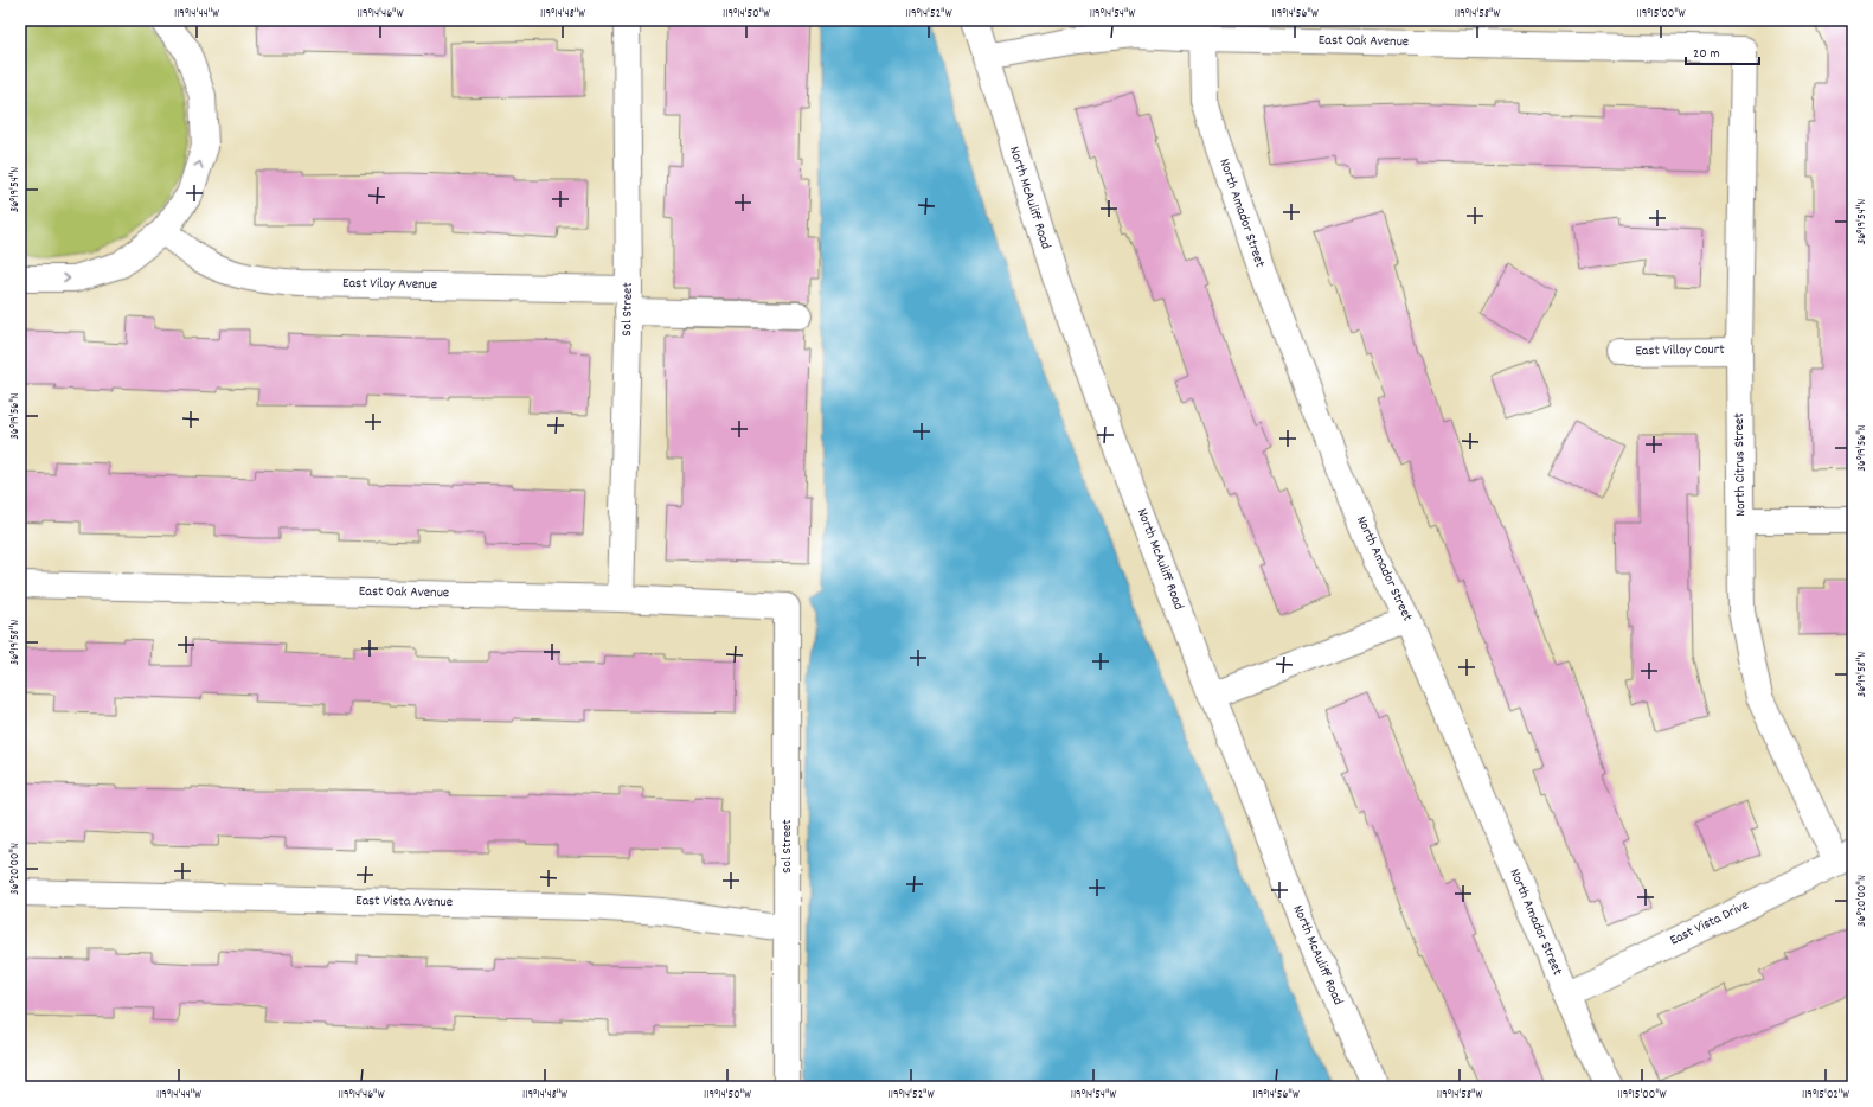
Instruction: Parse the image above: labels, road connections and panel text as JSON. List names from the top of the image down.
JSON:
{
  "streets": {
    "street": [
      "East Oak Avenue",
      "North McAuliff Road",
      "North Amador Street",
      "East Viloy Avenue",
      "Sol Street",
      "East Villoy Court",
      "North Citrus Street",
      "East Vista Avenue",
      "East Vista Drive"
    ]
  },
  "crossings": [
    ["East Oak Avenue", "North McAuliff Road"],
    ["East Oak Avenue", "North Amador Street"],
    ["East Oak Avenue", "Sol Street"],
    ["East Oak Avenue", "North Citrus Street"],
    ["North Amador Street", "East Vista Drive"],
    ["East Viloy Avenue", "Sol Street"],
    ["Sol Street", "East Vista Avenue"],
    ["East Villoy Court", "North Citrus Street"],
    ["North Citrus Street", "East Vista Drive"]
  ],
  "scale_bar": "20 m",
  "coordinates": [
    "119°14'44\"W",
    "119°14'46\"W",
    "119°14'48\"W",
    "119°14'50\"W",
    "119°14'52\"W",
    "119°14'54\"W",
    "119°14'56\"W",
    "119°14'58\"W",
    "119°15'00\"W",
    "36°19'54\"N",
    "36°19'56\"N",
    "36°19'58\"N",
    "36°20'00\"N",
    "119°15'02\"W"
  ]
}
